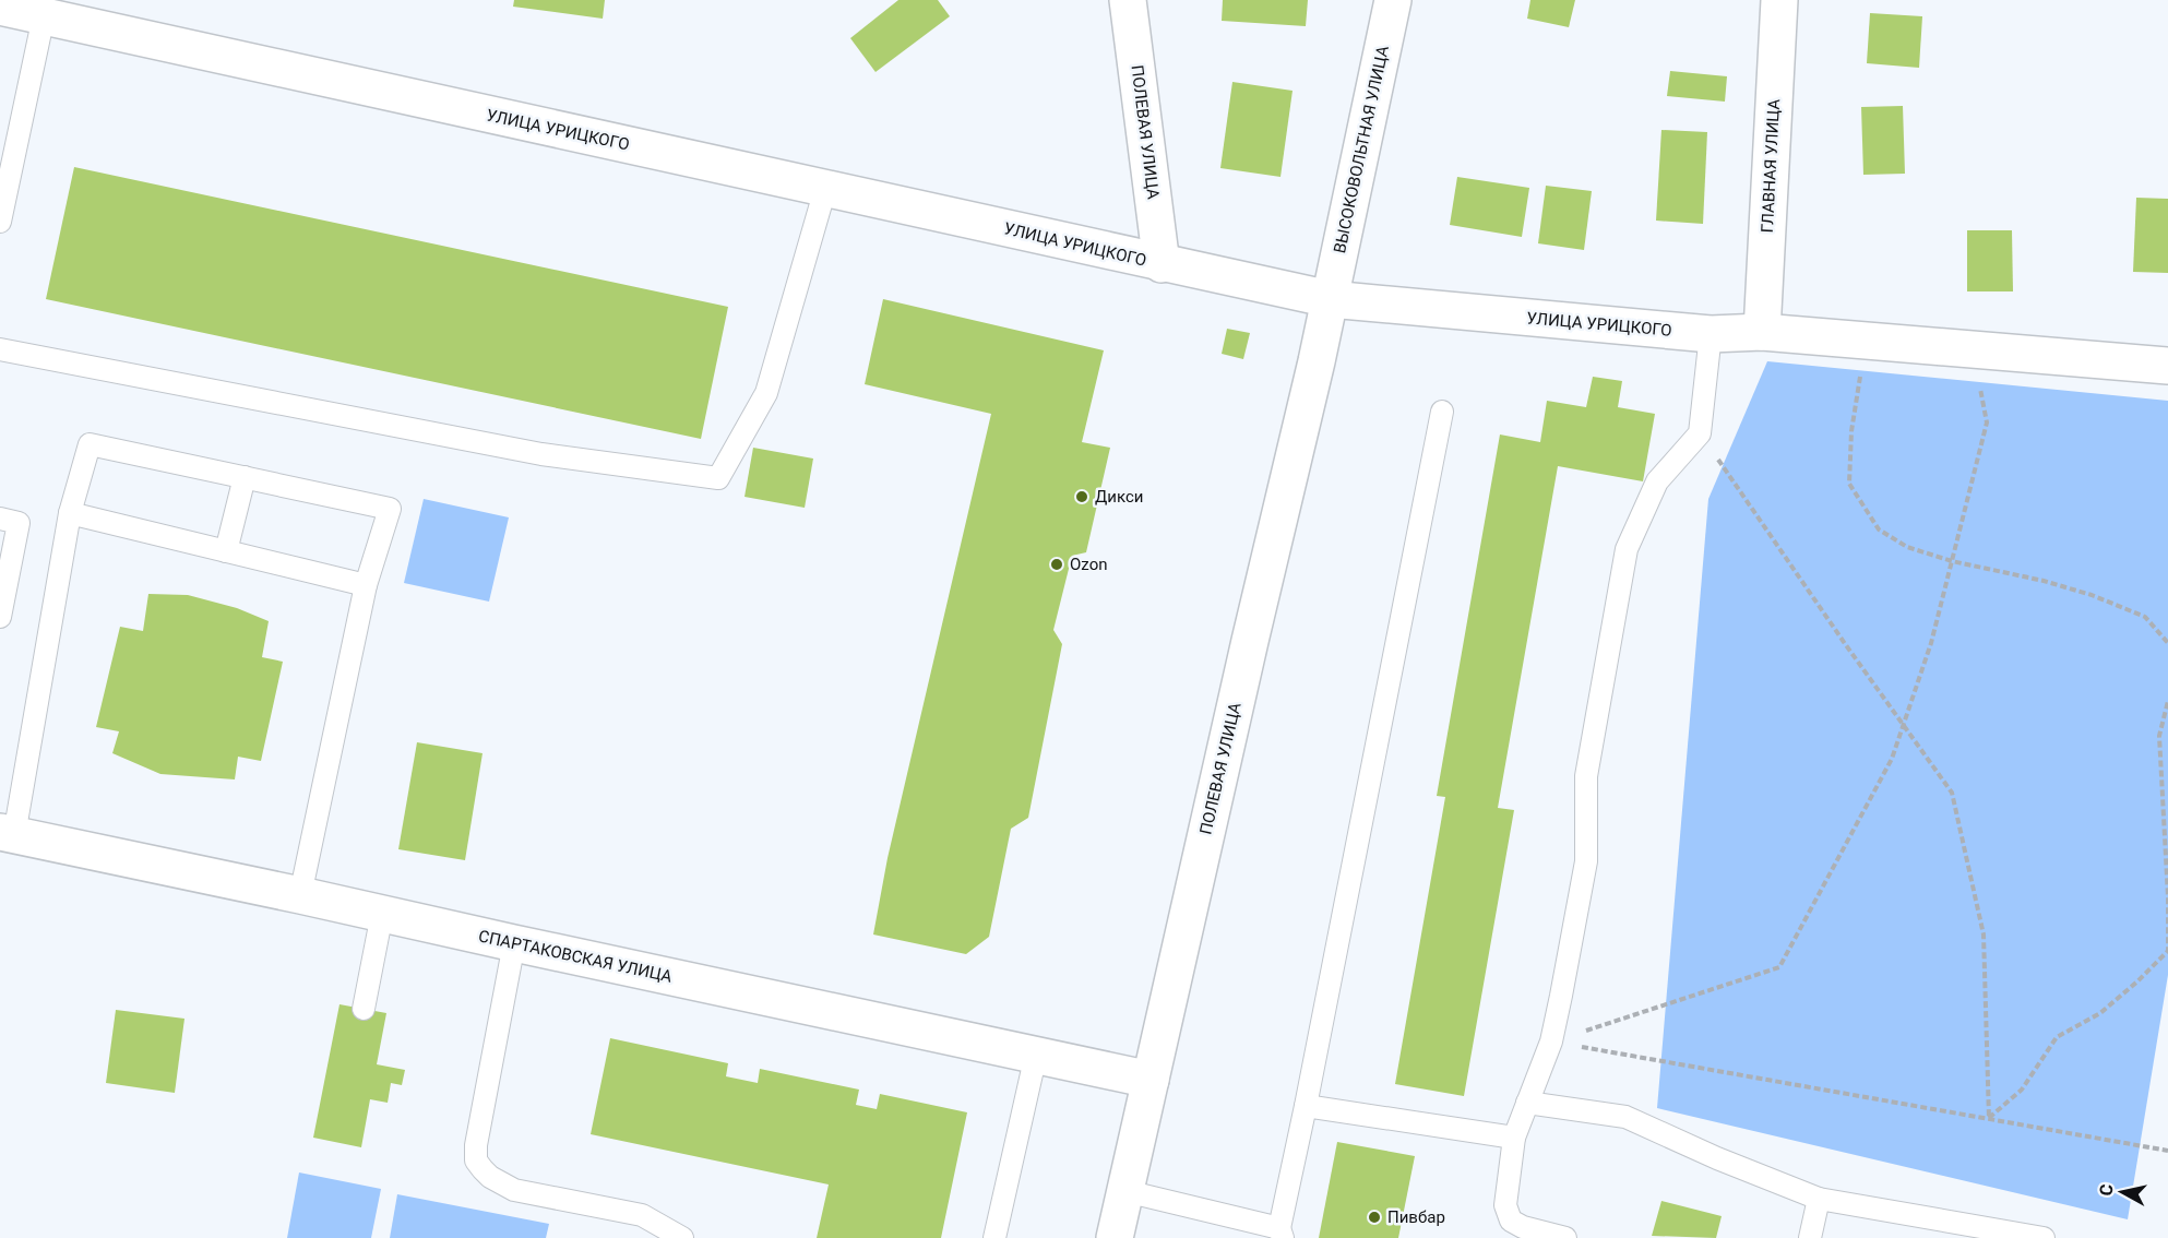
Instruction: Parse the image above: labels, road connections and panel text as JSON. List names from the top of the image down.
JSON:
{
  "streets": {
    "street": [
      "УЛИЦА УРИЦКОГО",
      "ПОЛЕВАЯ УЛИЦА",
      "ВЫСОКОВОЛЬТНАЯ УЛИЦА",
      "ГЛАВНАЯ УЛИЦА",
      "СПАРТАКОВСКАЯ УЛИЦА"
    ]
  },
  "crossings": [
    ["УЛИЦА УРИЦКОГО", "ПОЛЕВАЯ УЛИЦА"],
    ["УЛИЦА УРИЦКОГО", "ВЫСОКОВОЛЬТНАЯ УЛИЦА"],
    ["УЛИЦА УРИЦКОГО", "ГЛАВНАЯ УЛИЦА"],
    ["ПОЛЕВАЯ УЛИЦА", "ВЫСОКОВОЛЬТНАЯ УЛИЦА"],
    ["ПОЛЕВАЯ УЛИЦА", "СПАРТАКОВСКАЯ УЛИЦА"]
  ],
  "places": ["Дикси", "Ozon", "Пивбар"],
  "north": "left"
}
